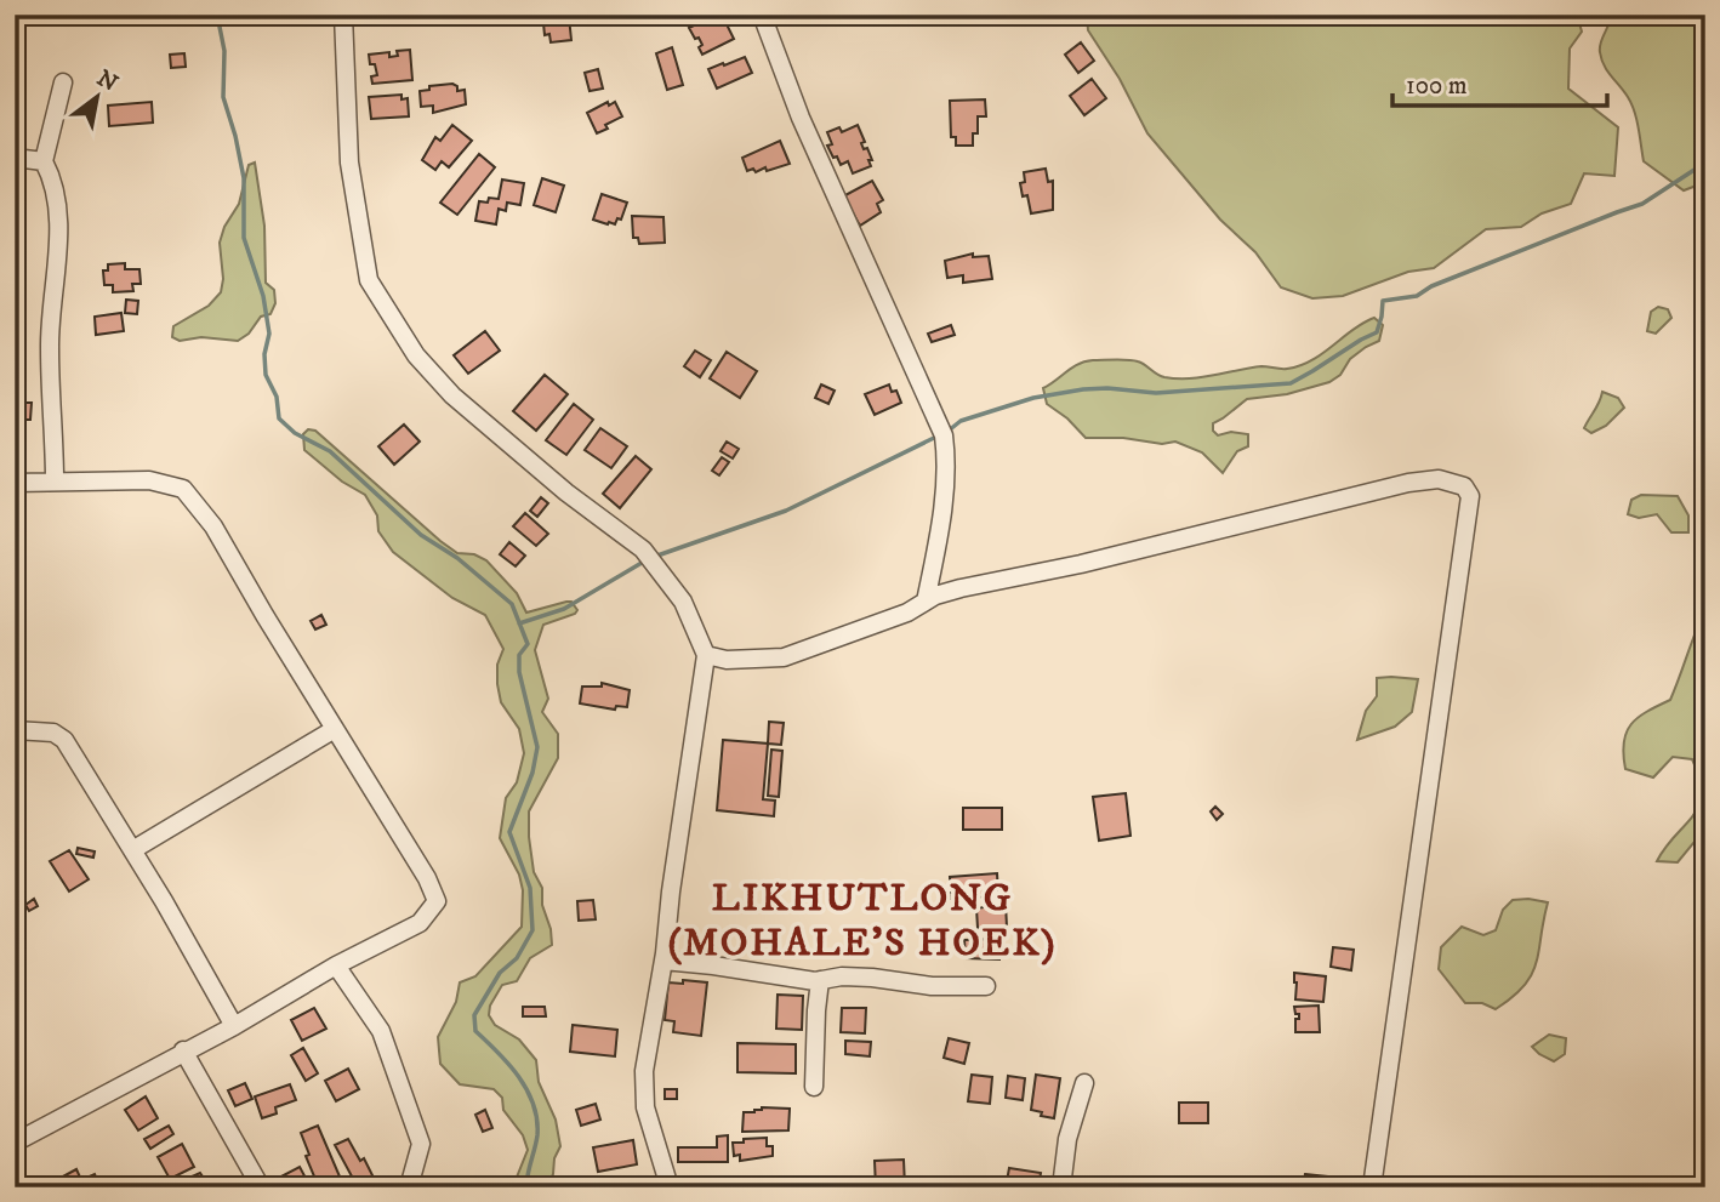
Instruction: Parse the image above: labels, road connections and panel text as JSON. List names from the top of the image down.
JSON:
{
  "districts": ["LIKHUTLONG (MOHALE'S HOEK)"],
  "scale_bar": "100 m",
  "north": "top right"
}
